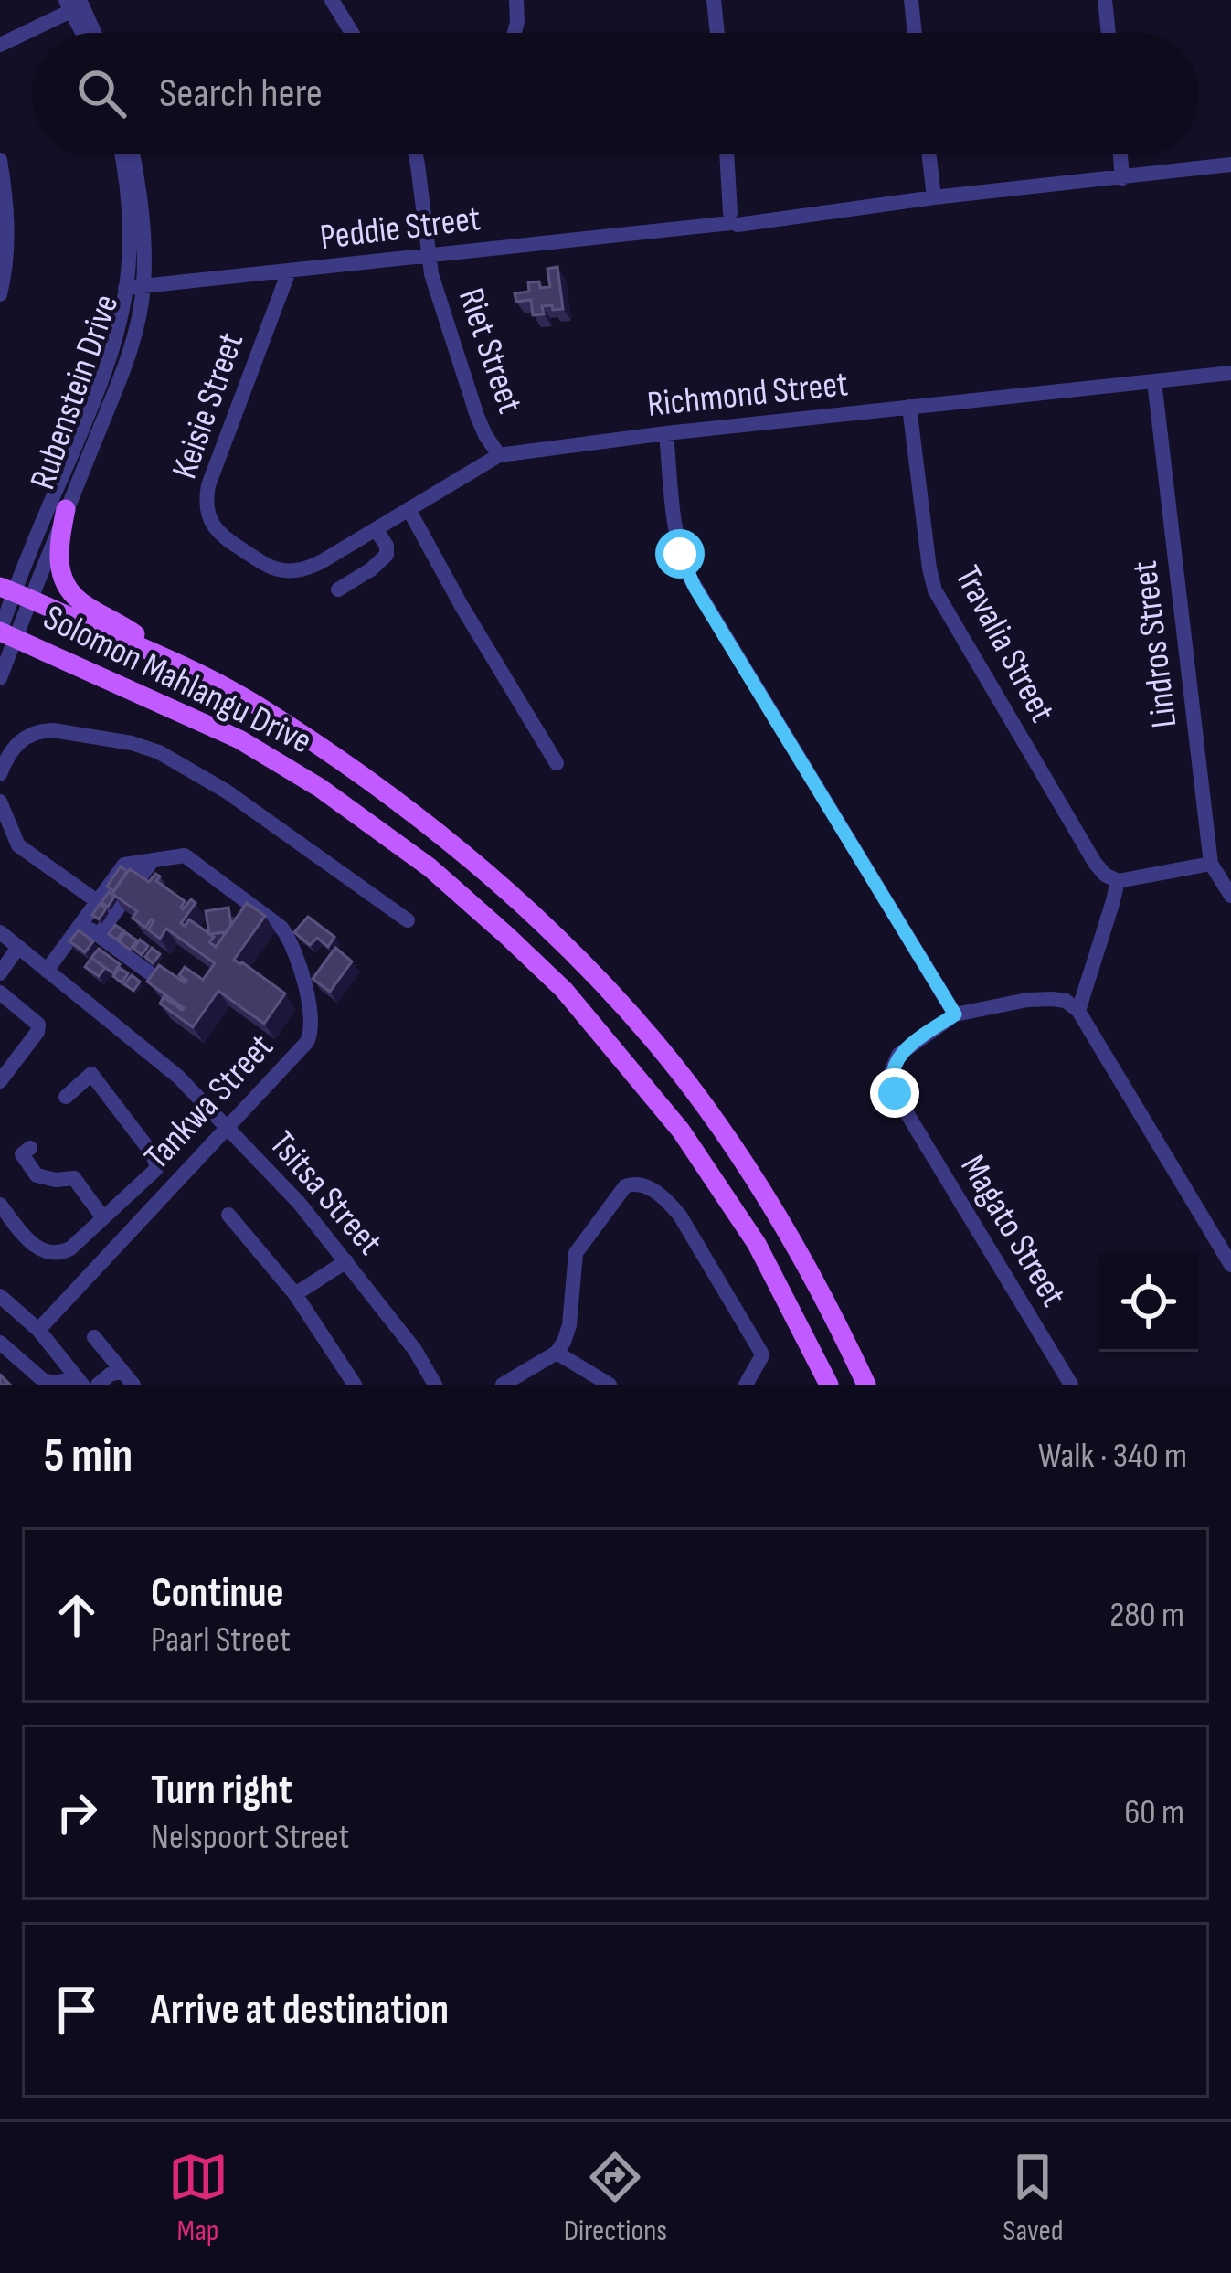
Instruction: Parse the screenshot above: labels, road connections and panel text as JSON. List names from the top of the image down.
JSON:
{
  "streets": {
    "main road": ["Solomon Mahlangu Drive"],
    "street": [
      "Peddie Street",
      "Riet Street",
      "Rubenstein Drive",
      "Richmond Street",
      "Keisie Street",
      "Travalia Street",
      "Lindros Street",
      "Tankwa Street",
      "Tsitsa Street",
      "Magato Street"
    ]
  },
  "crossings": [
    ["Peddie Street", "Riet Street"],
    ["Peddie Street", "Rubenstein Drive"],
    ["Peddie Street", "Keisie Street"],
    ["Riet Street", "Richmond Street"],
    ["Rubenstein Drive", "Solomon Mahlangu Drive"],
    ["Richmond Street", "Keisie Street"],
    ["Richmond Street", "Travalia Street"],
    ["Richmond Street", "Lindros Street"],
    ["Tankwa Street", "Tsitsa Street"]
  ],
  "page": {
    "search": "Search here",
    "heading": ["5 min", "Walk · 340 m"],
    "list": [
      ["Continue", "Paarl Street", "280 m"],
      ["Turn right", "Nelspoort Street", "60 m"],
      "Arrive at destination"
    ],
    "nav": ["Map", "Directions", "Saved"]
  }
}
